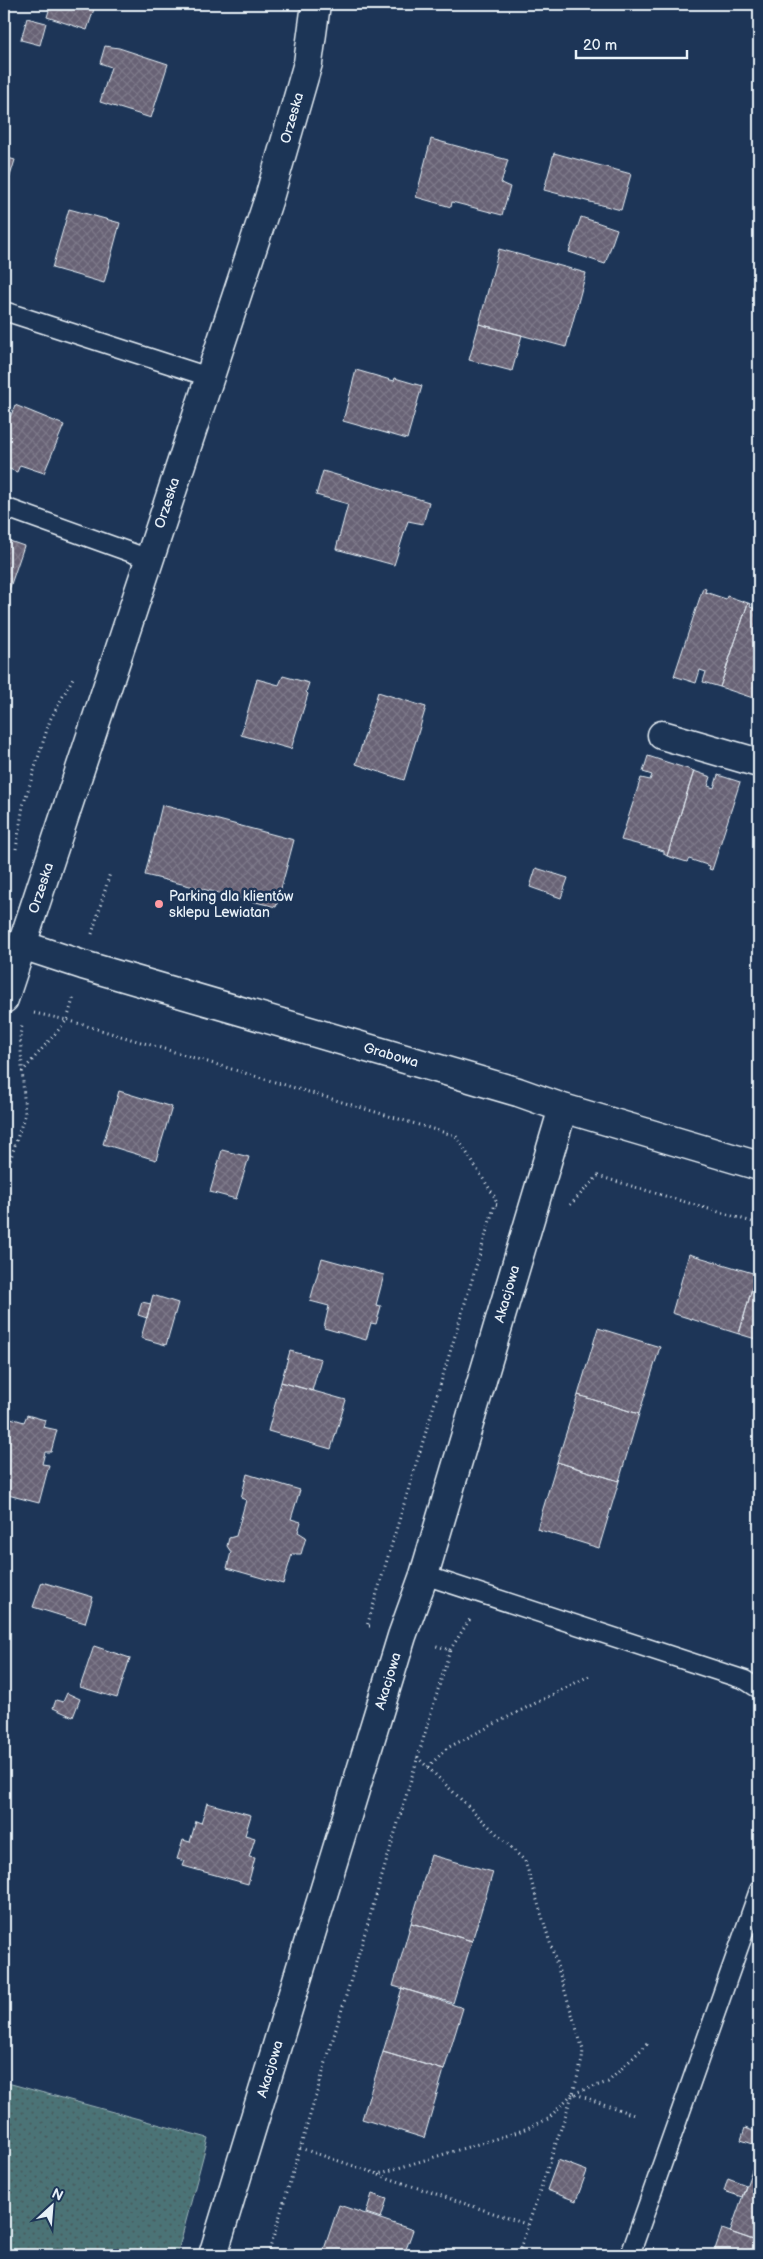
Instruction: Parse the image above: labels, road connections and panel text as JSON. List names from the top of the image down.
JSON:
{
  "streets": {
    "street": ["Orzeska", "Grabowa", "Akacjowa"]
  },
  "crossings": [
    ["Orzeska", "Grabowa"],
    ["Grabowa", "Akacjowa"]
  ],
  "places": ["Parking dla klientów sklepu Lewiatan"],
  "scale_bar": "20 m",
  "north": "top right"
}
